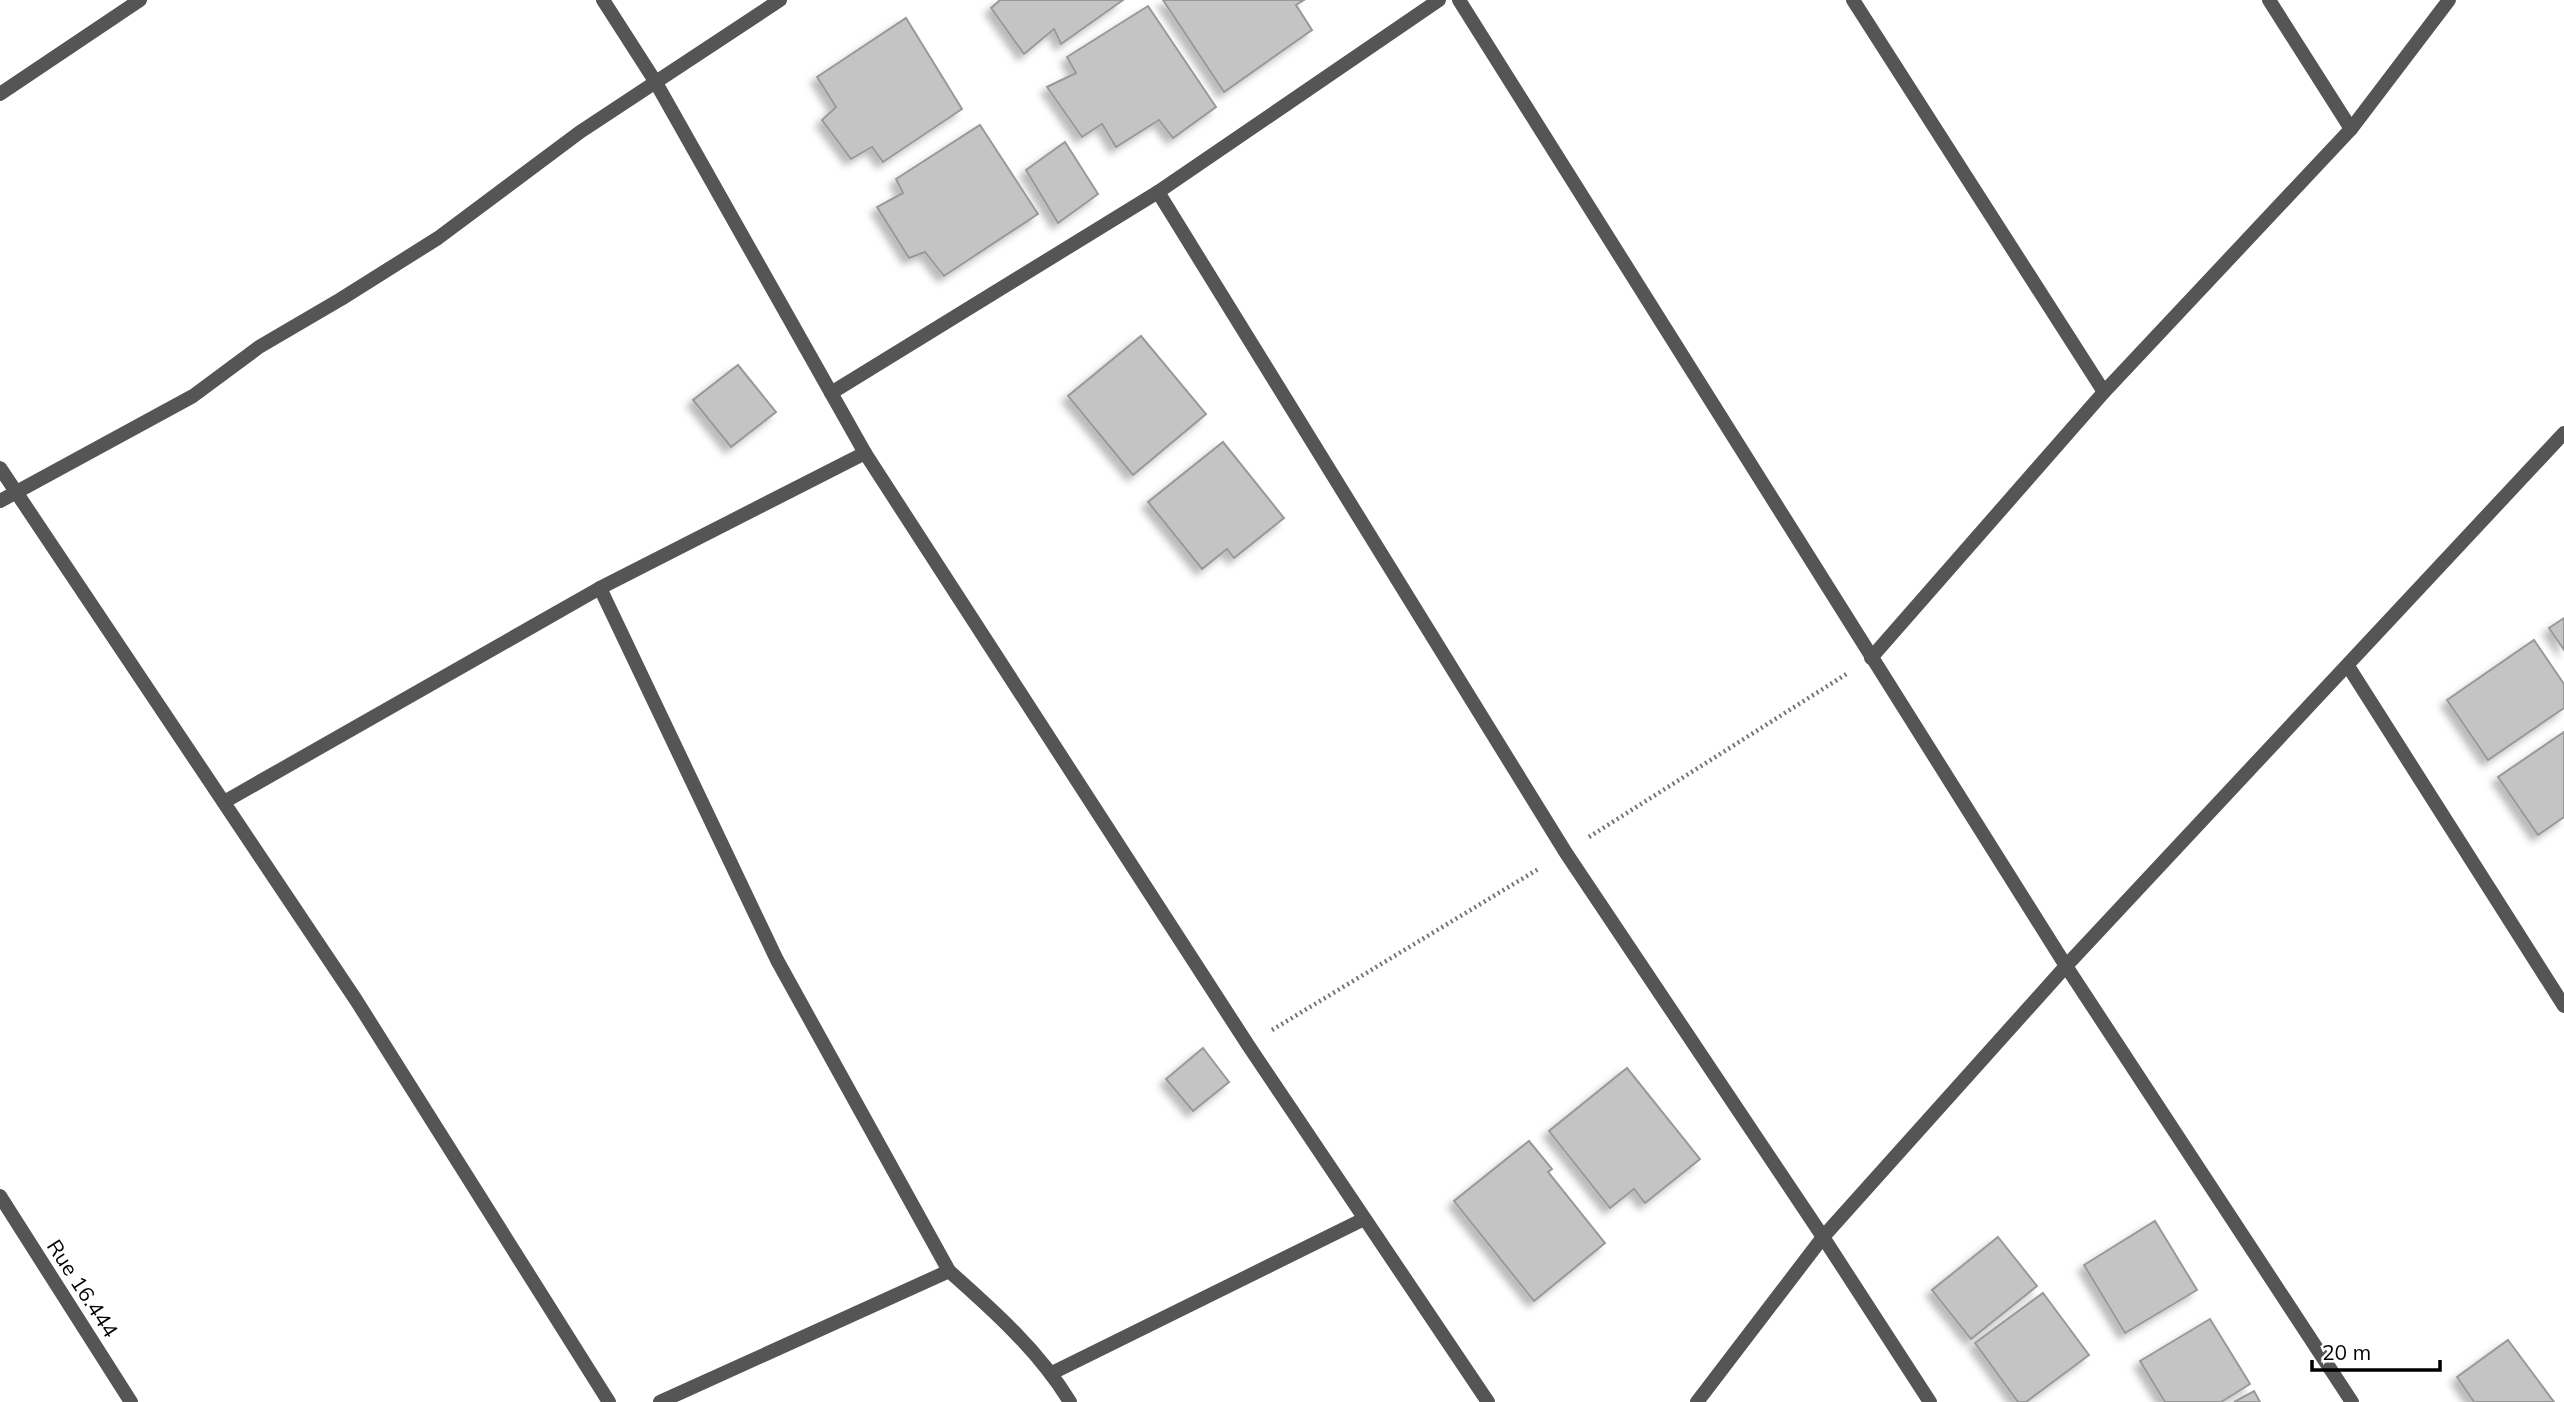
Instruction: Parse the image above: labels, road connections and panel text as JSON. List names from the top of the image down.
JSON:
{
  "streets": {
    "street": ["Rue 16.444"]
  },
  "scale_bar": "20 m"
}
